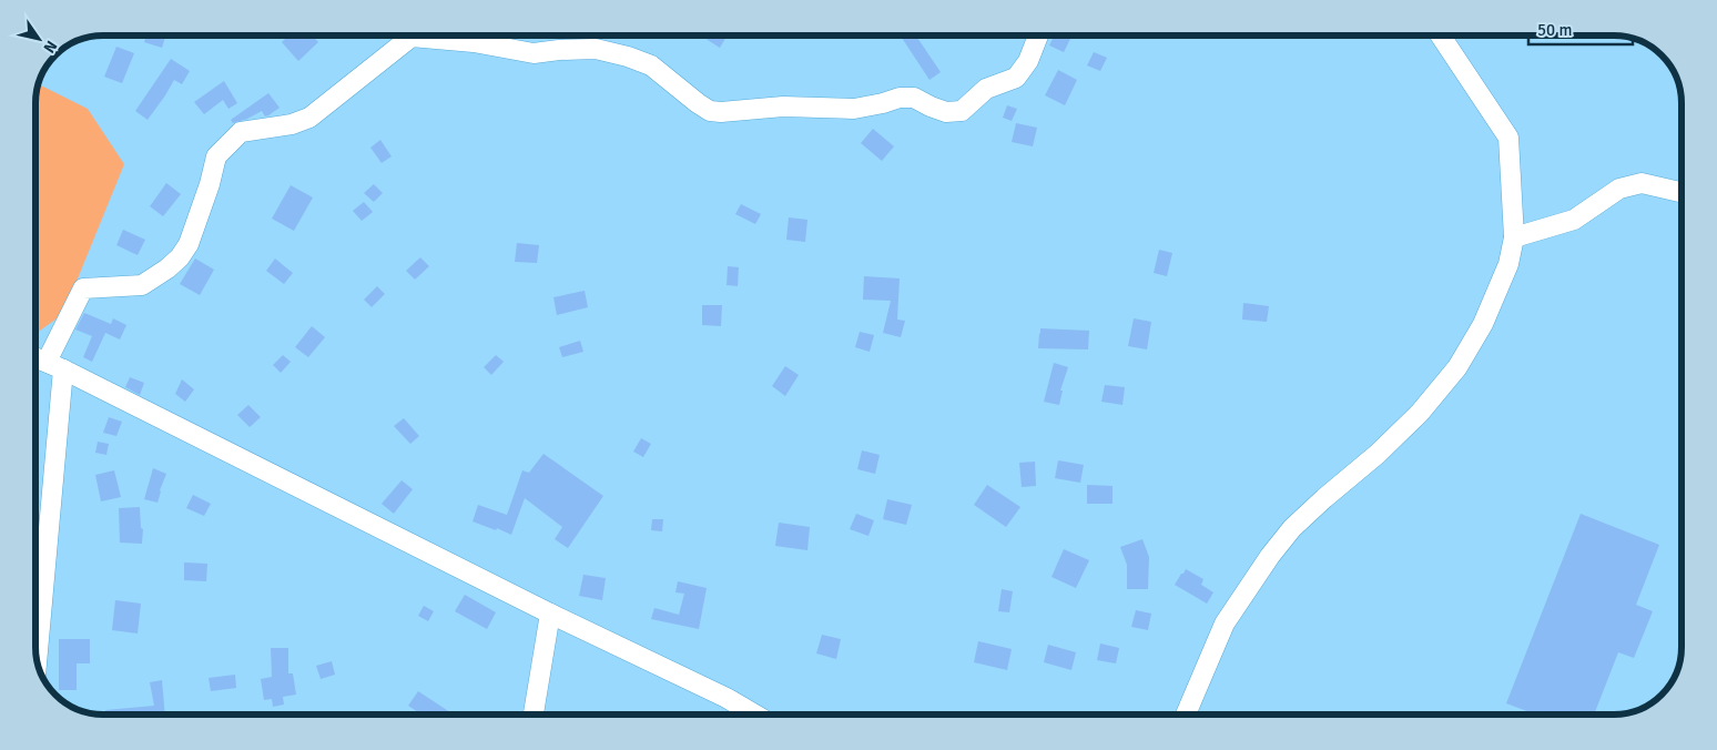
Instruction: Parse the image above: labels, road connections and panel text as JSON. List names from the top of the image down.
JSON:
{
  "scale_bar": "50 m",
  "north": "bottom right"
}
